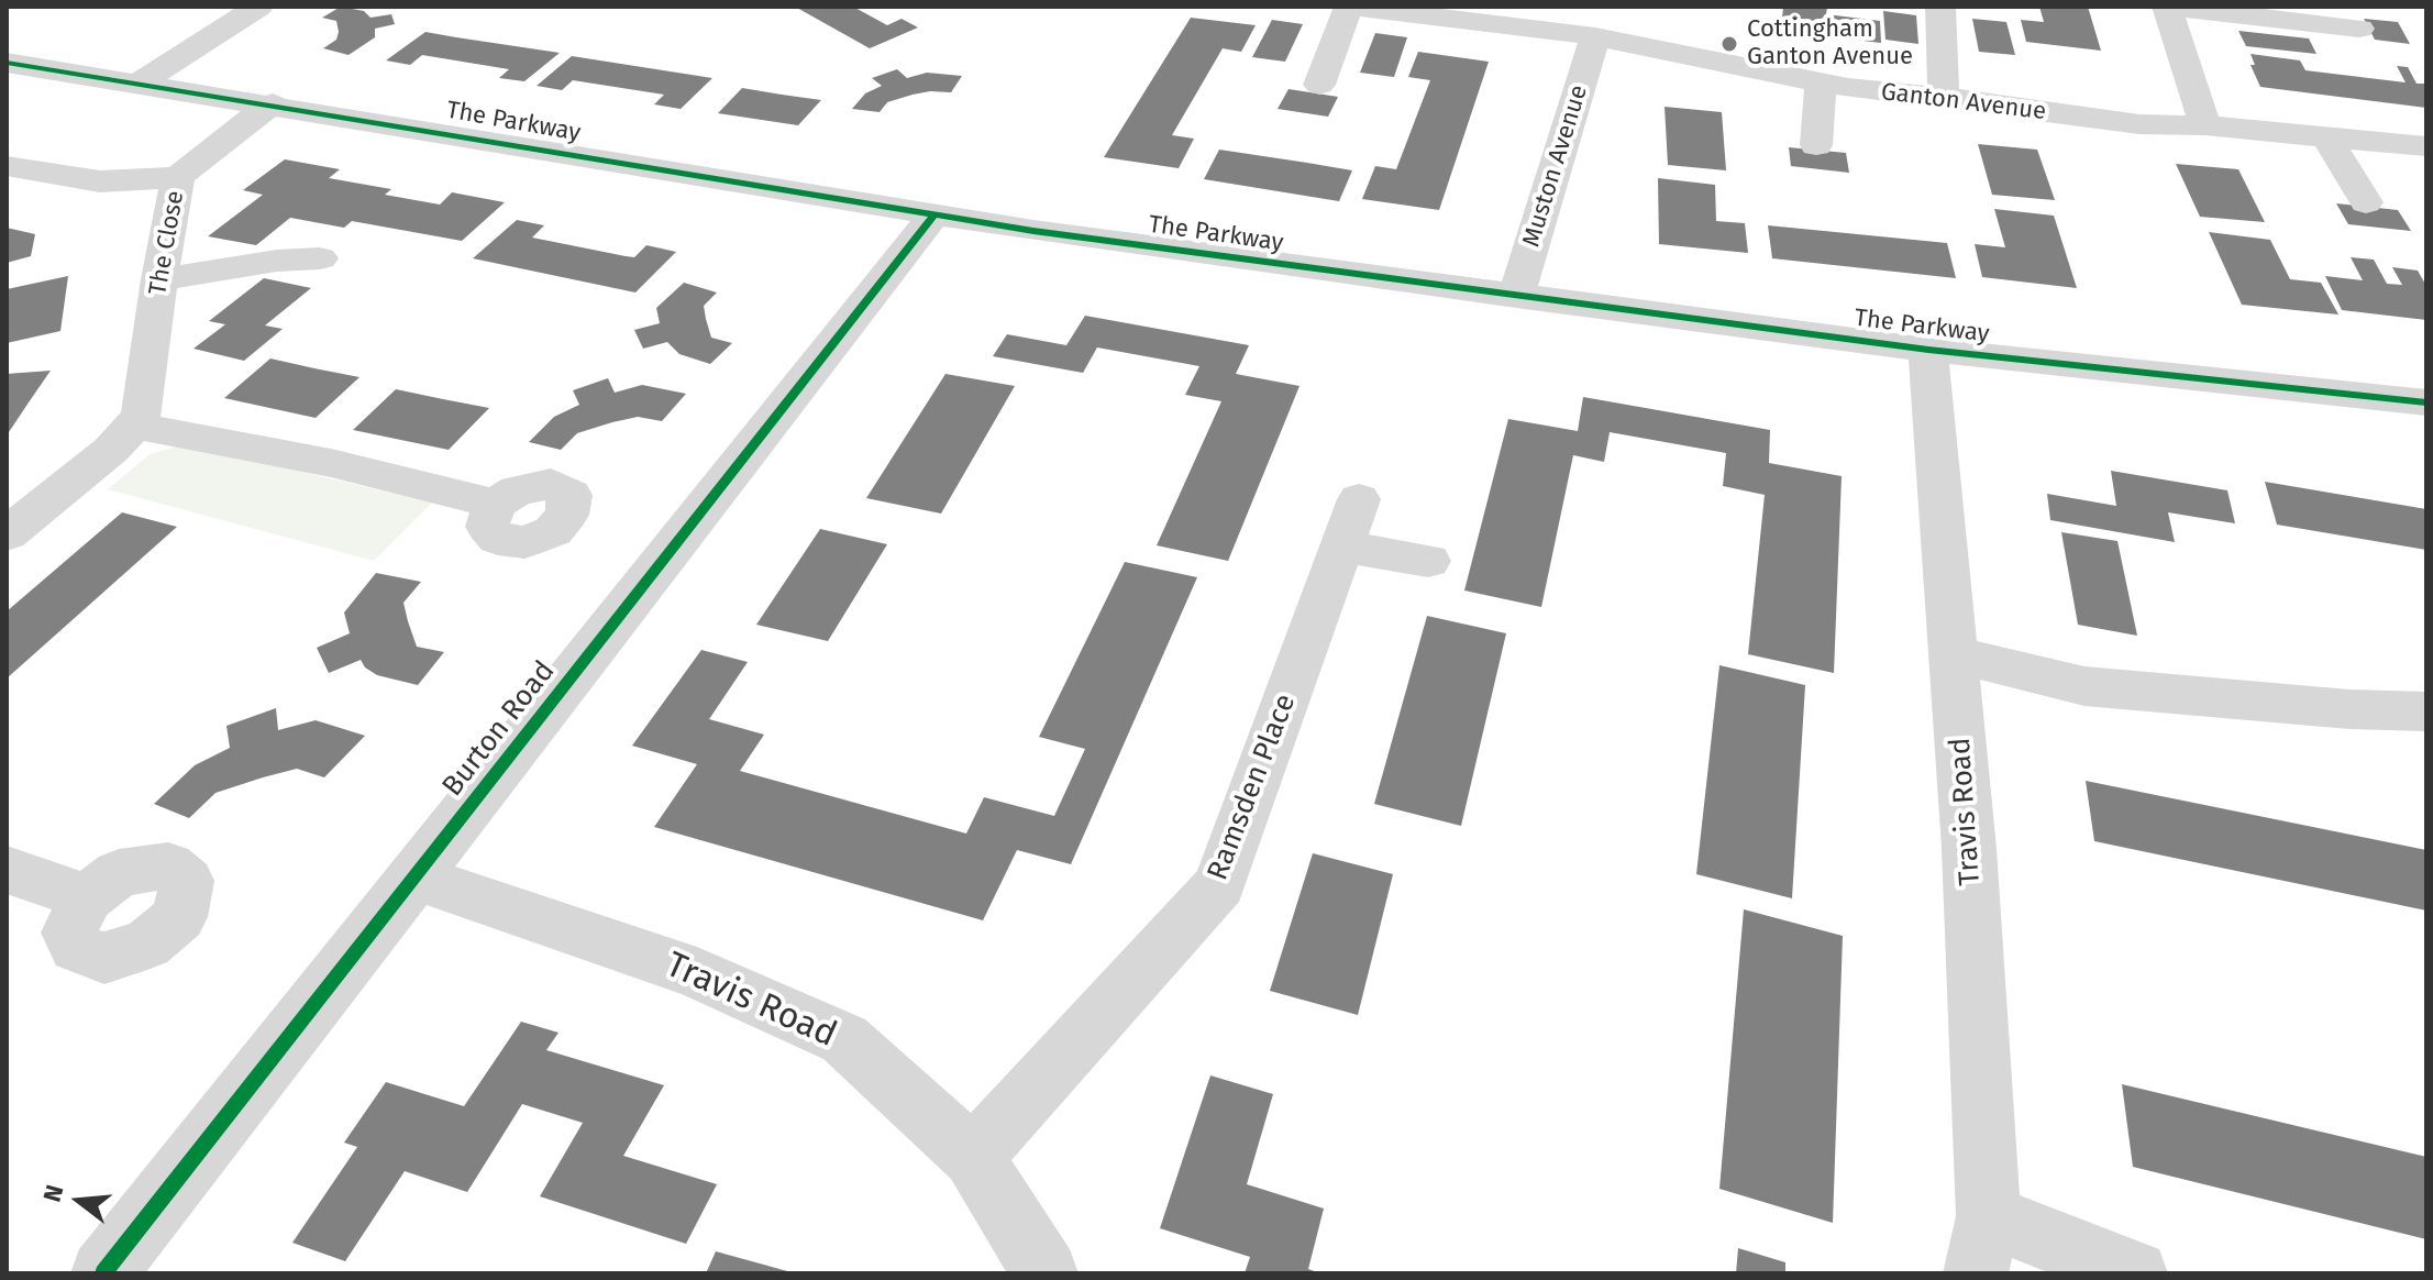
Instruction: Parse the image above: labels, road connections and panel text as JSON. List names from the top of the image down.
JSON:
{
  "streets": {
    "street": [
      "Ganton Avenue",
      "The Parkway",
      "Muston Avenue",
      "The Close",
      "Burton Road",
      "Ramsden Place",
      "Travis Road"
    ]
  },
  "crossings": [
    ["Ganton Avenue", "Muston Avenue"],
    ["The Parkway", "Muston Avenue"],
    ["The Parkway", "The Close"],
    ["The Parkway", "Burton Road"],
    ["The Parkway", "Travis Road"],
    ["Burton Road", "Travis Road"],
    ["Ramsden Place", "Travis Road"]
  ],
  "places": ["Cottingham Ganton Avenue"],
  "north": "left"
}
